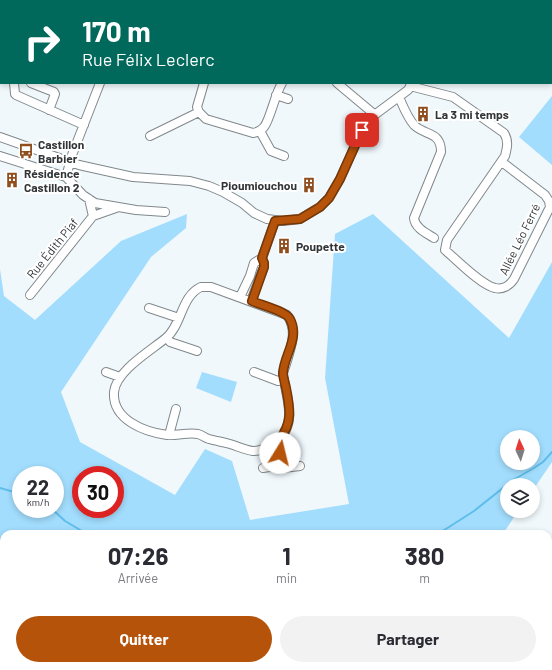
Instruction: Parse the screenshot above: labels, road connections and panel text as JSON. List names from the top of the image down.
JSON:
{
  "streets": {
    "street": ["Allée Léo Ferré", "Rue Édith Piaf"]
  },
  "places": {
    "building": [
      "La 3 mi temps",
      "Résidence Castillon 2",
      "Pioumiouchou",
      "Poupette"
    ],
    "bus stop": ["Castillon Barbier"]
  },
  "north": "top",
  "page": {
    "turn": ["170 m", "Rue Félix Leclerc"],
    "speed": "22 km/h",
    "limit": "30",
    "eta": [
      "07:26",
      "Arrivée",
      "1",
      "min",
      "380",
      "m"
    ],
    "buttons": ["Quitter", "Partager"]
  }
}
